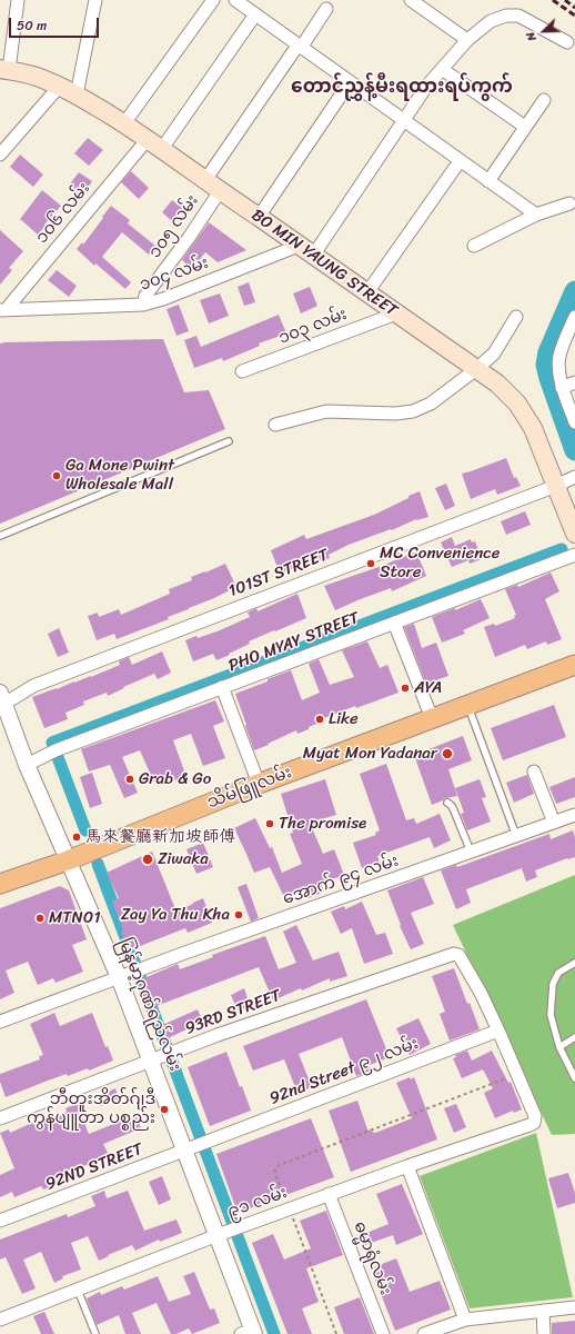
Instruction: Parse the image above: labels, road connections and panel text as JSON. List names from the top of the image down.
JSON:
{
  "streets": {
    "main road": ["BO MIN YAUNG STREET", "သိမ်ဖြူလမ်း"],
    "street": [
      "၁၀၆ လမ်း",
      "၁၀၅ လမ်း",
      "၁၀၄ လမ်း",
      "၁၀၃ လမ်း",
      "101ST STREET",
      "PHO MYAY STREET",
      "အောက် ၉၄ လမ်း",
      "မြန်မာ့ဂုဏ်ရည်လမ်း",
      "93RD STREET",
      "92nd Street ၉၂ လမ်း",
      "92ND STREET",
      "၉၁ လမ်း",
      "ဓမ္မာရုံလမ်း"
    ]
  },
  "crossings": [
    ["၁၀၆ လမ်း", "BO MIN YAUNG STREET"],
    ["၁၀၆ လမ်း", "၁၀၄ လမ်း"],
    ["၁၀၅ လမ်း", "BO MIN YAUNG STREET"],
    ["၁၀၅ လမ်း", "၁၀၄ လမ်း"],
    ["BO MIN YAUNG STREET", "၁၀၄ လမ်း"],
    ["BO MIN YAUNG STREET", "၁၀၃ လမ်း"],
    ["BO MIN YAUNG STREET", "101ST STREET"],
    ["101ST STREET", "မြန်မာ့ဂုဏ်ရည်လမ်း"],
    ["PHO MYAY STREET", "မြန်မာ့ဂုဏ်ရည်လမ်း"],
    ["သိမ်ဖြူလမ်း", "မြန်မာ့ဂုဏ်ရည်လမ်း"],
    ["အောက် ၉၄ လမ်း", "မြန်မာ့ဂုဏ်ရည်လမ်း"],
    ["မြန်မာ့ဂုဏ်ရည်လမ်း", "93RD STREET"],
    ["မြန်မာ့ဂုဏ်ရည်လမ်း", "92ND STREET"],
    ["မြန်မာ့ဂုဏ်ရည်လမ်း", "၉၁ လမ်း"],
    ["93RD STREET", "92nd Street ၉၂ လမ်း"],
    ["92nd Street ၉၂ လမ်း", "92ND STREET"],
    ["၉၁ လမ်း", "ဓမ္မာရုံလမ်း"]
  ],
  "districts": ["တောင်ညွှန့်မီးရထားရပ်ကွက်"],
  "places": [
    "Ga Mone Pwint Wholesale Mall",
    "MC Convenience Store",
    "AYA",
    "Like",
    "Myat Mon Yadanar",
    "Grab & Go",
    "The promise",
    "馬來餐廳新加坡師傅",
    "Ziwaka",
    "Zay Ya Thu Kha",
    "MTN01",
    "ဘီတူးအိတ်ဂ်ျဒီ ကွန်ပျူတာ ပစ္စည်း"
  ],
  "scale_bar": "50 m",
  "north": "bottom left"
}
